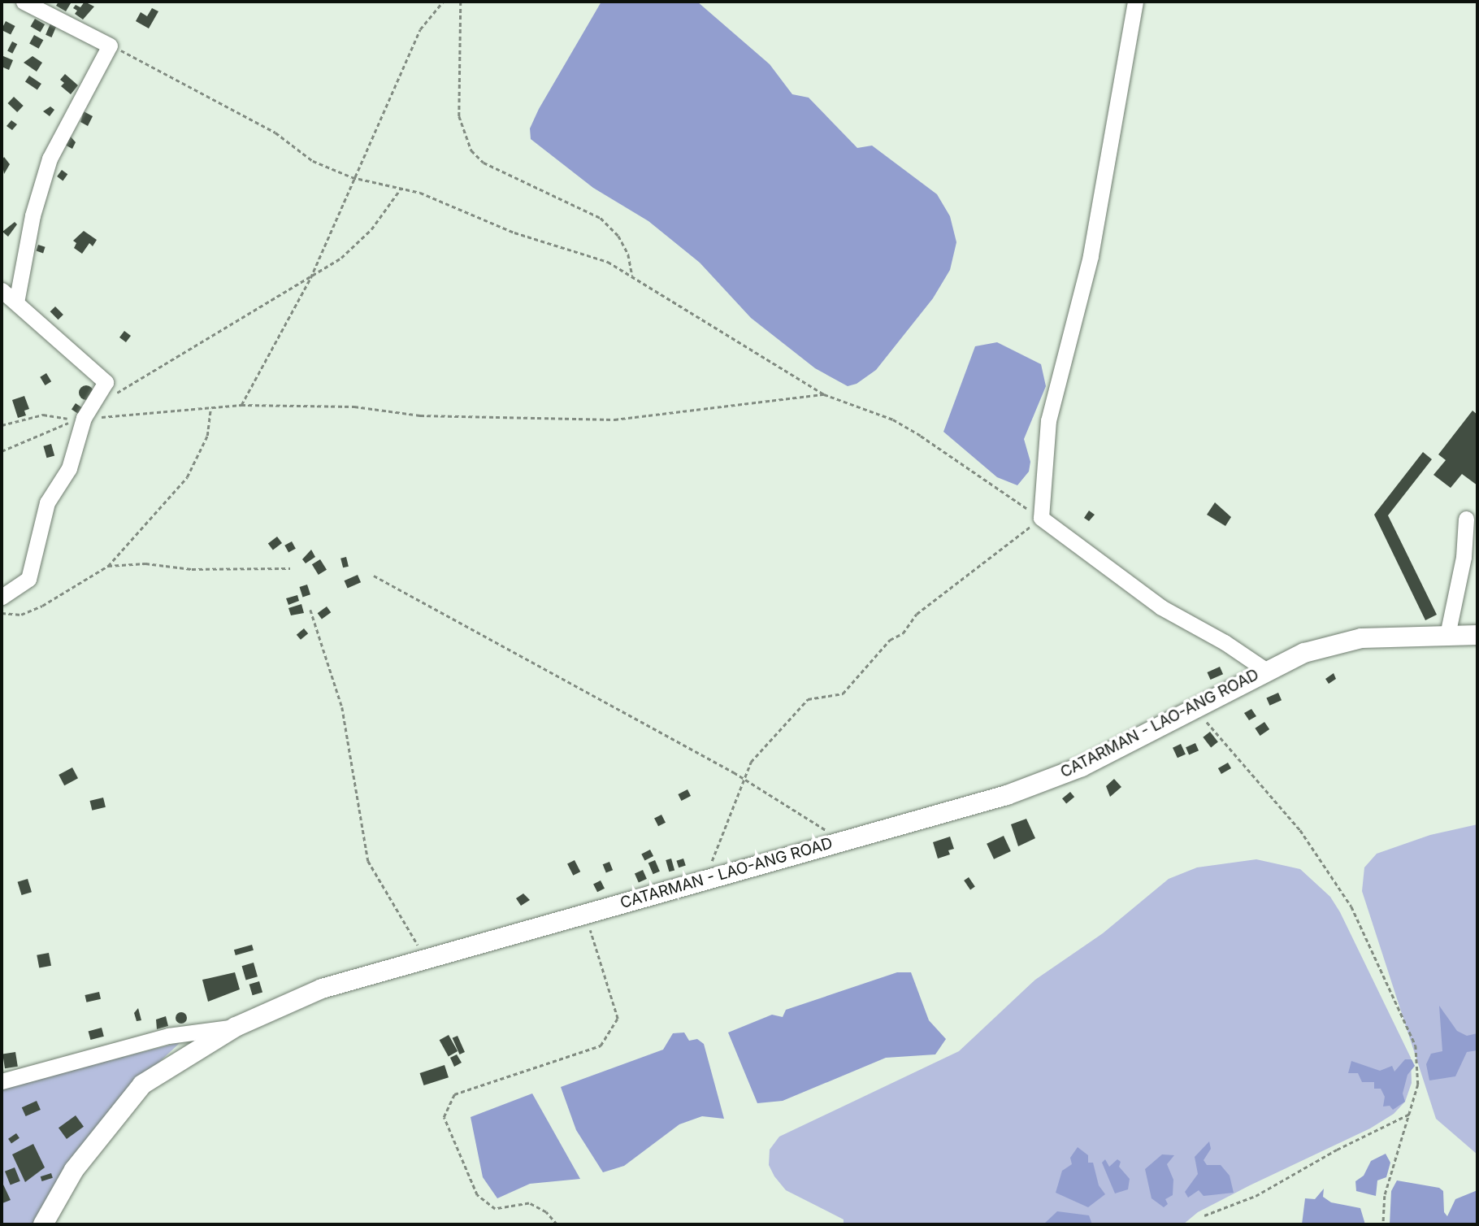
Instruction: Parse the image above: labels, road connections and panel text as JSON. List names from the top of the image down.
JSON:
{
  "streets": {
    "main road": ["CATARMAN - LAO-ANG ROAD"]
  }
}
